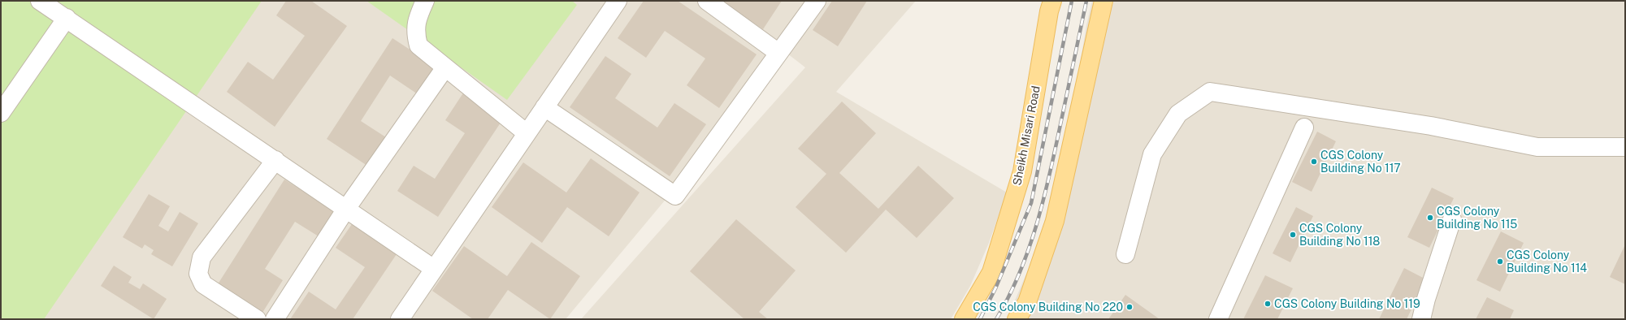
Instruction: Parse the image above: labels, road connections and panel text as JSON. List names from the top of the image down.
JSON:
{
  "streets": {
    "main road": ["Sheikh Misari Road"]
  },
  "places": [
    "CGS Colony Building No 117",
    "CGS Colony Building No 115",
    "CGS Colony Building No 118",
    "CGS Colony Building No 114",
    "CGS Colony Building No 119",
    "CGS Colony Building No 220"
  ]
}
